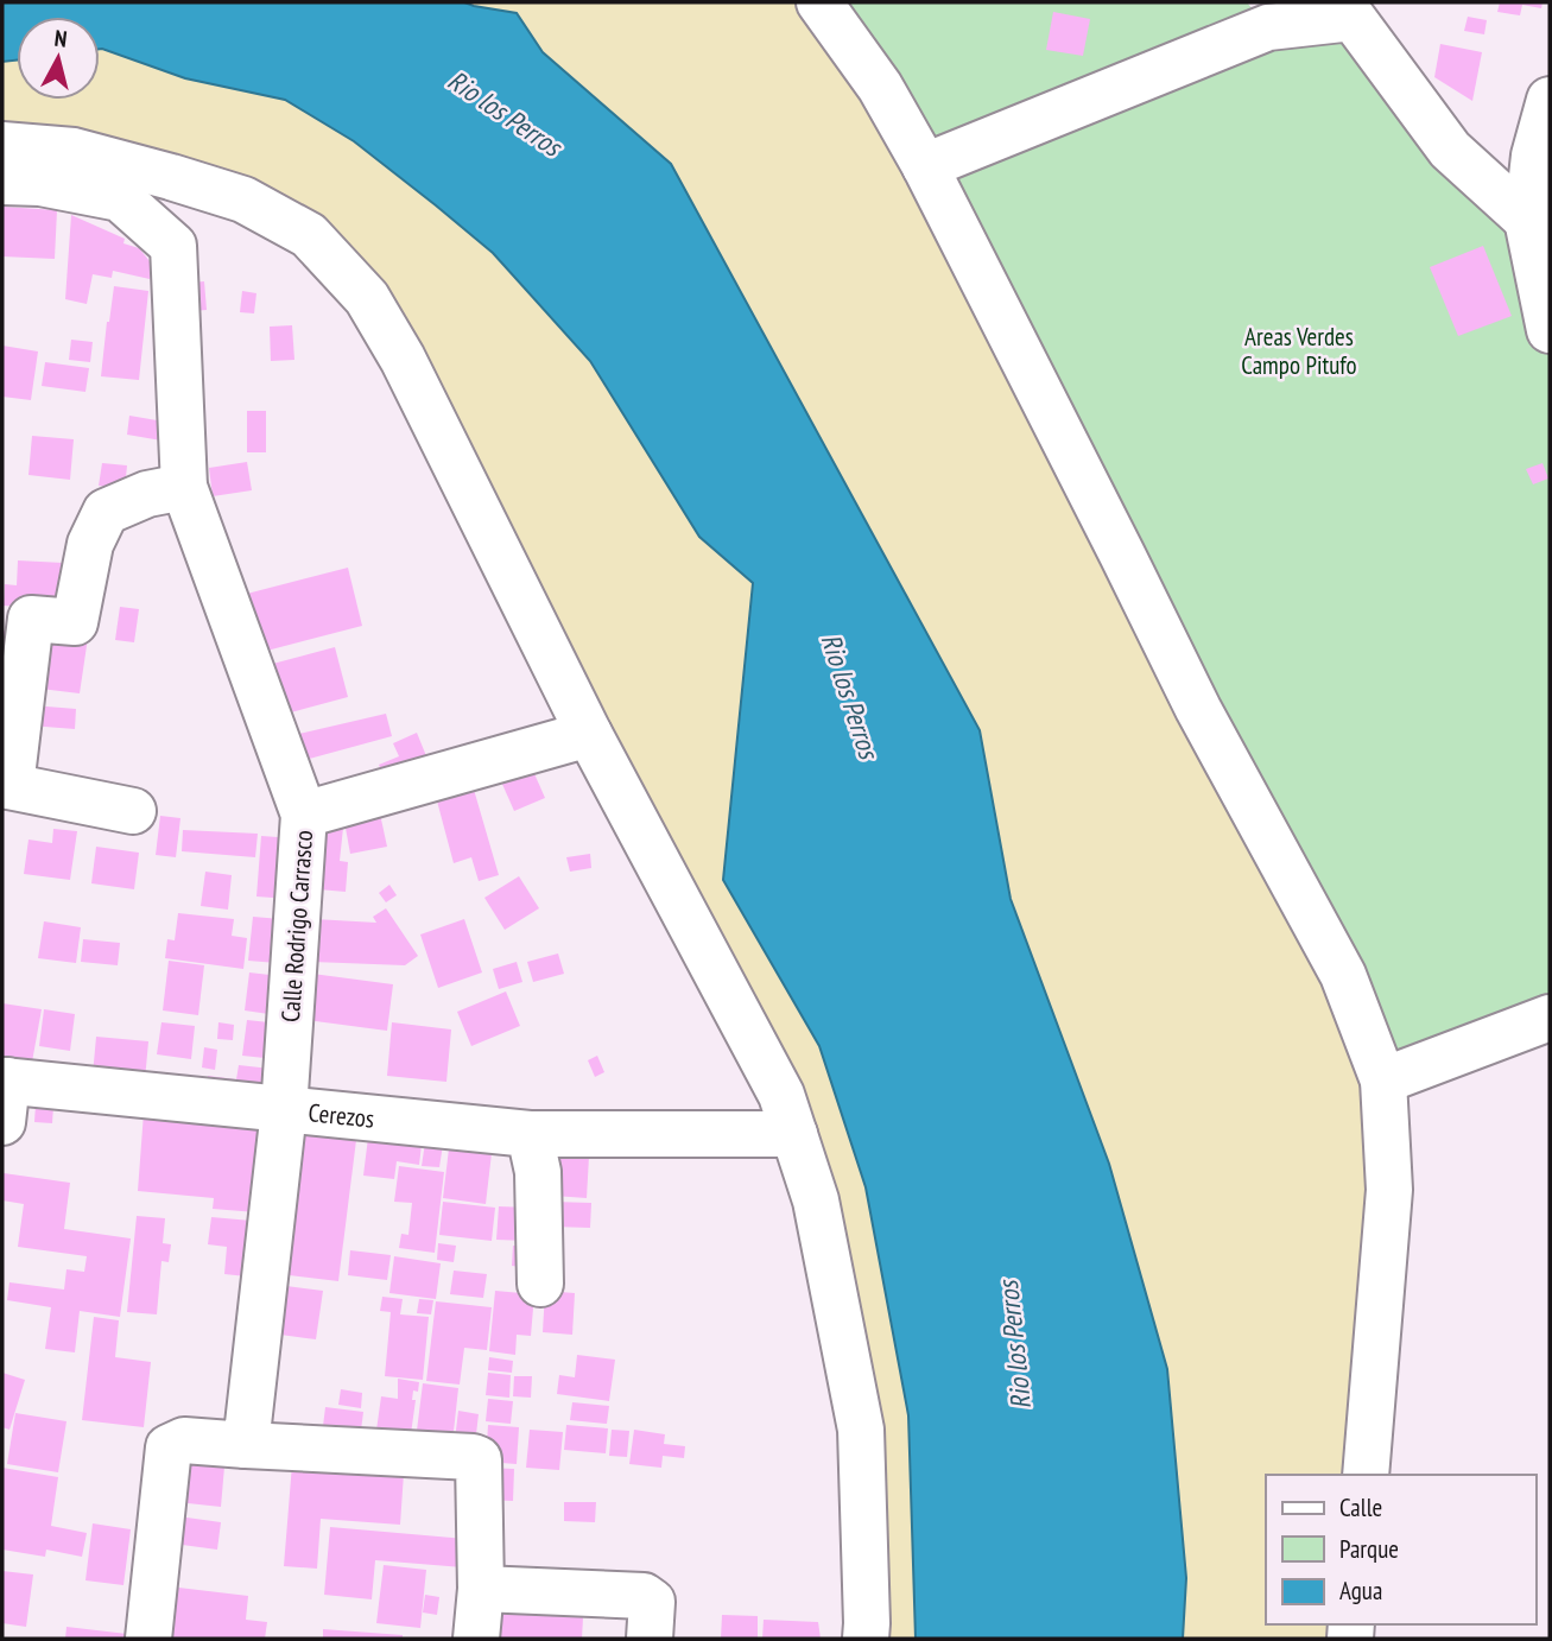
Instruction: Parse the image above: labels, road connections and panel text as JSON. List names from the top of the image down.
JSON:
{
  "streets": {
    "street": ["Calle Rodrigo Carrasco", "Cerezos"]
  },
  "crossings": [
    ["Calle Rodrigo Carrasco", "Cerezos"]
  ],
  "water": ["Rio los Perros"],
  "parks": ["Areas Verdes Campo Pitufo"],
  "legend": ["Calle", "Parque", "Agua"],
  "north": "top"
}
